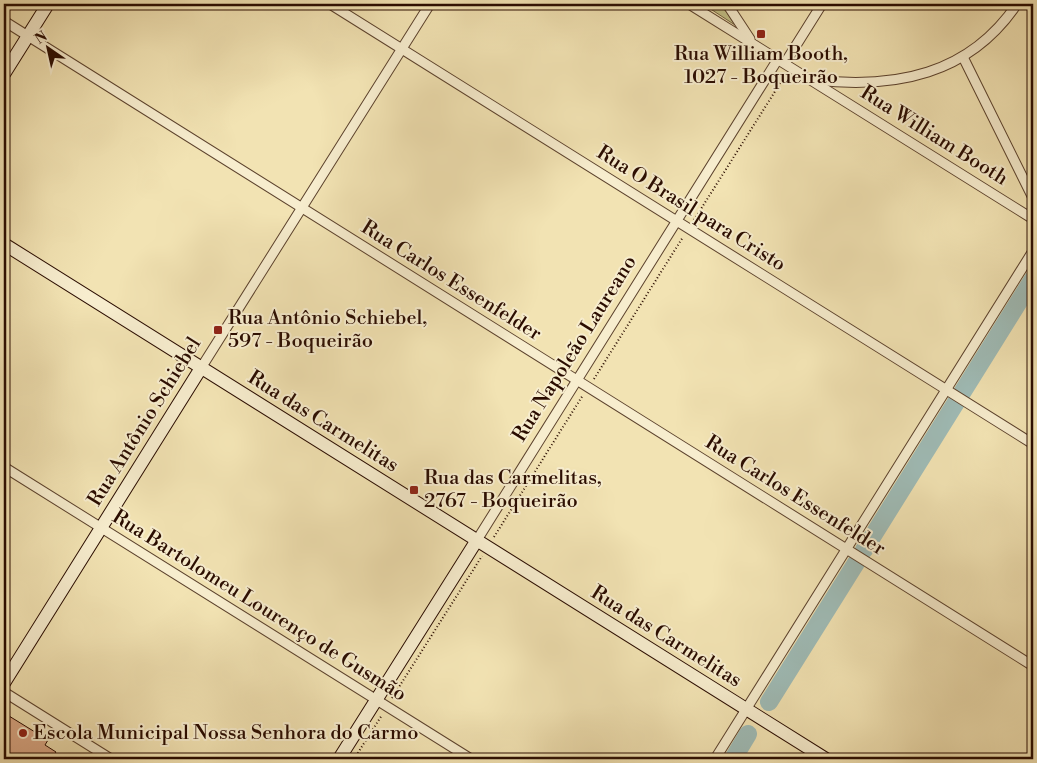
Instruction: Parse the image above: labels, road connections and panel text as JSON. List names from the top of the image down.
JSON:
{
  "streets": {
    "street": [
      "Rua William Booth",
      "Rua O Brasil para Cristo",
      "Rua Carlos Essenfelder",
      "Rua Napoleão Laureano",
      "Rua Antônio Schiebel",
      "Rua das Carmelitas",
      "Rua Bartolomeu Lourenço de Gusmão"
    ]
  },
  "crossings": [
    ["Rua William Booth", "Rua Napoleão Laureano"],
    ["Rua O Brasil para Cristo", "Rua Napoleão Laureano"],
    ["Rua O Brasil para Cristo", "Rua Antônio Schiebel"],
    ["Rua Carlos Essenfelder", "Rua Napoleão Laureano"],
    ["Rua Carlos Essenfelder", "Rua Antônio Schiebel"],
    ["Rua Napoleão Laureano", "Rua das Carmelitas"],
    ["Rua Napoleão Laureano", "Rua Bartolomeu Lourenço de Gusmão"],
    ["Rua Antônio Schiebel", "Rua das Carmelitas"],
    ["Rua Antônio Schiebel", "Rua Bartolomeu Lourenço de Gusmão"]
  ],
  "places": {
    "transit": ["Rua William Booth, 1027 - Boqueirão", "Rua Antônio Schiebel, 597 - Boqueirão", "Rua das Carmelitas, 2767 - Boqueirão"],
    "other": ["Escola Municipal Nossa Senhora do Carmo"]
  },
  "north": "top left"
}
